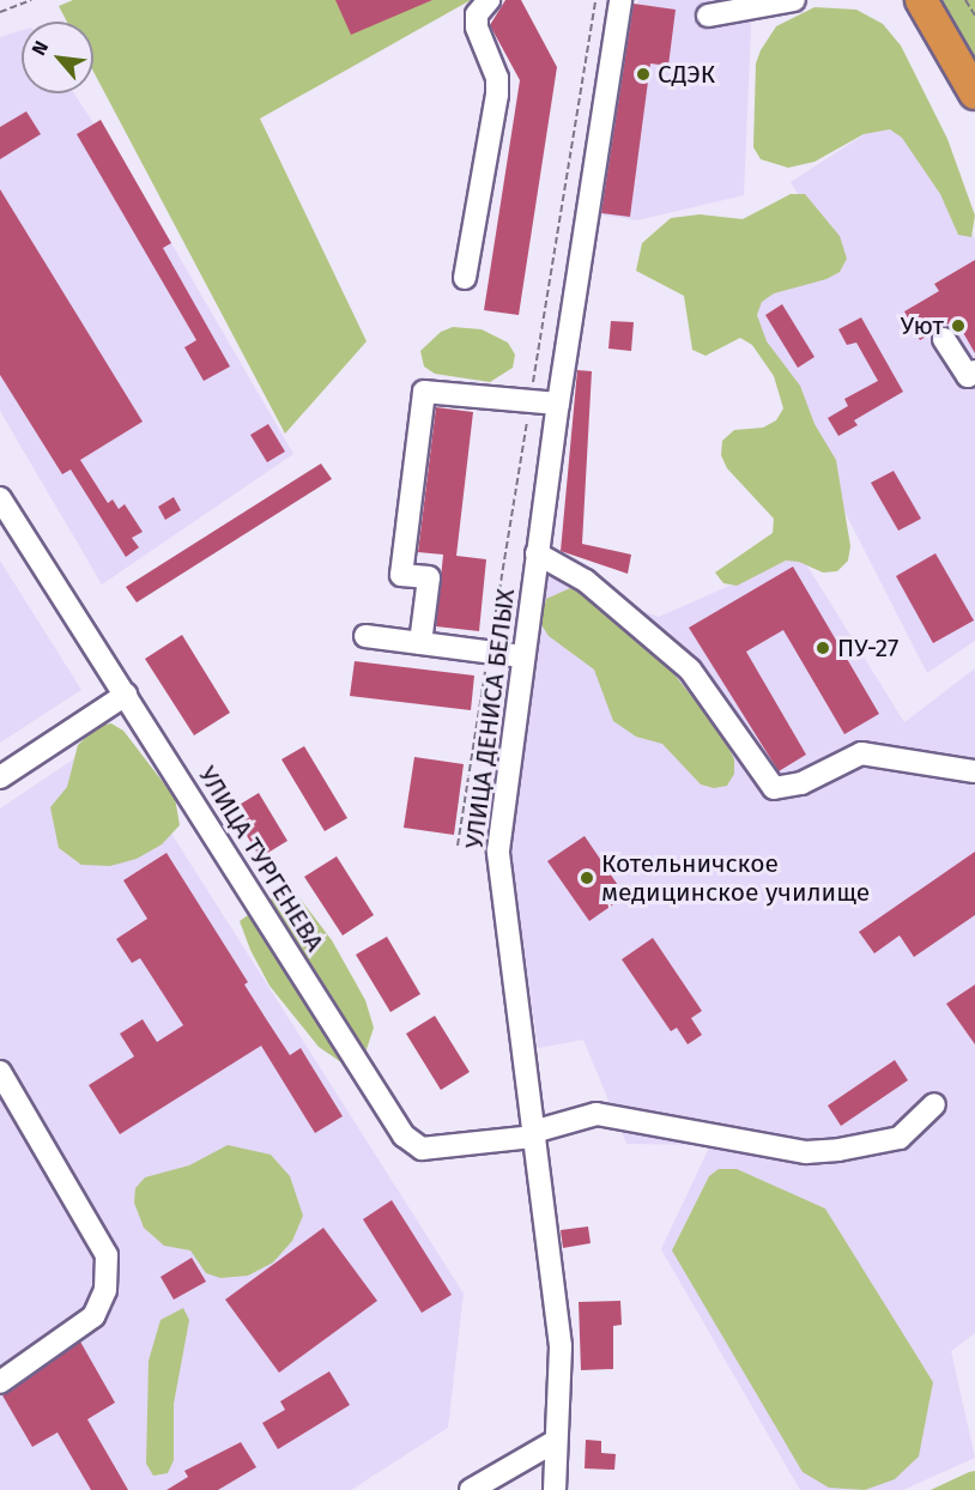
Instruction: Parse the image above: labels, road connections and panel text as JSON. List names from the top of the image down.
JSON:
{
  "streets": {
    "street": ["УЛИЦА ДЕНИСА БЕЛЫХ", "УЛИЦА ТУРГЕНЕВА"]
  },
  "crossings": [
    ["УЛИЦА ДЕНИСА БЕЛЫХ", "УЛИЦА ТУРГЕНЕВА"]
  ],
  "places": [
    "СДЭК",
    "Уют",
    "ПУ-27",
    "Котельничское медицинское училище"
  ],
  "north": "top left"
}
